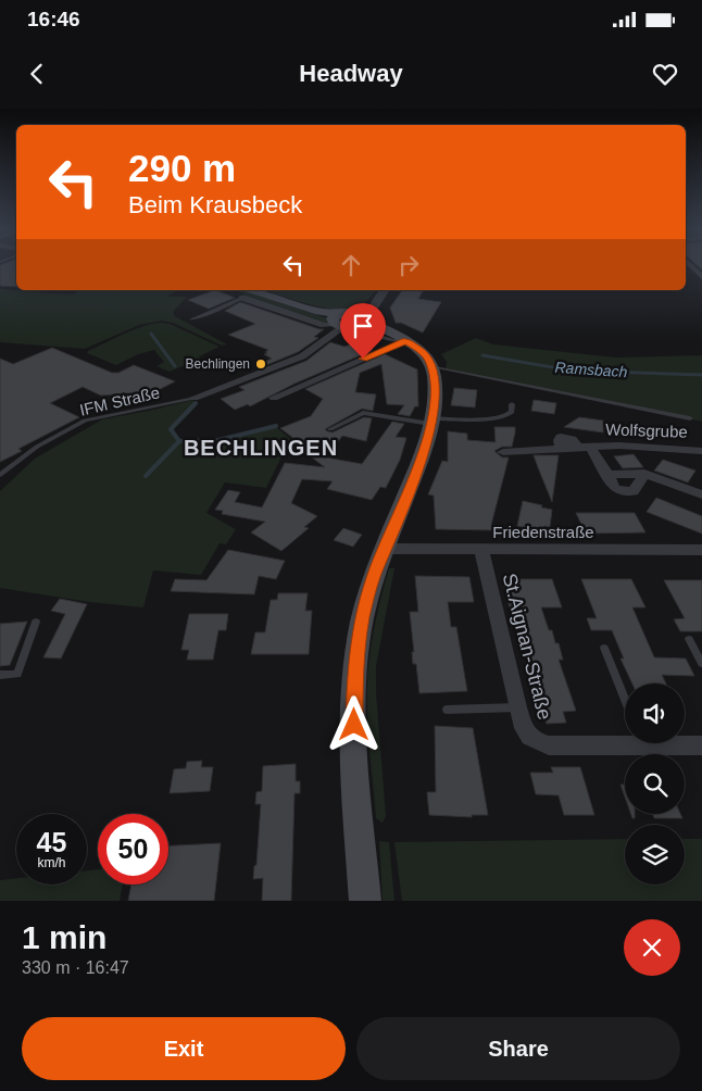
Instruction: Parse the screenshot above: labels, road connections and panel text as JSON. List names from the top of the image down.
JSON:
{
  "streets": {
    "street": ["Wolfsgrube", "Friedenstraße", "St.Aignan-Straße"],
    "lane": ["IFM Straße"]
  },
  "crossings": [
    ["Friedenstraße", "St.Aignan-Straße"]
  ],
  "districts": ["BECHLINGEN"],
  "water": ["Ramsbach"],
  "places": ["Bechlingen"],
  "page": {
    "status": "16:46",
    "header": "Headway",
    "turn": ["290 m", "Beim Krausbeck"],
    "speed": "45 km/h",
    "limit": "50",
    "heading": ["1 min", "330 m · 16:47"],
    "buttons": ["Exit", "Share"]
  }
}
